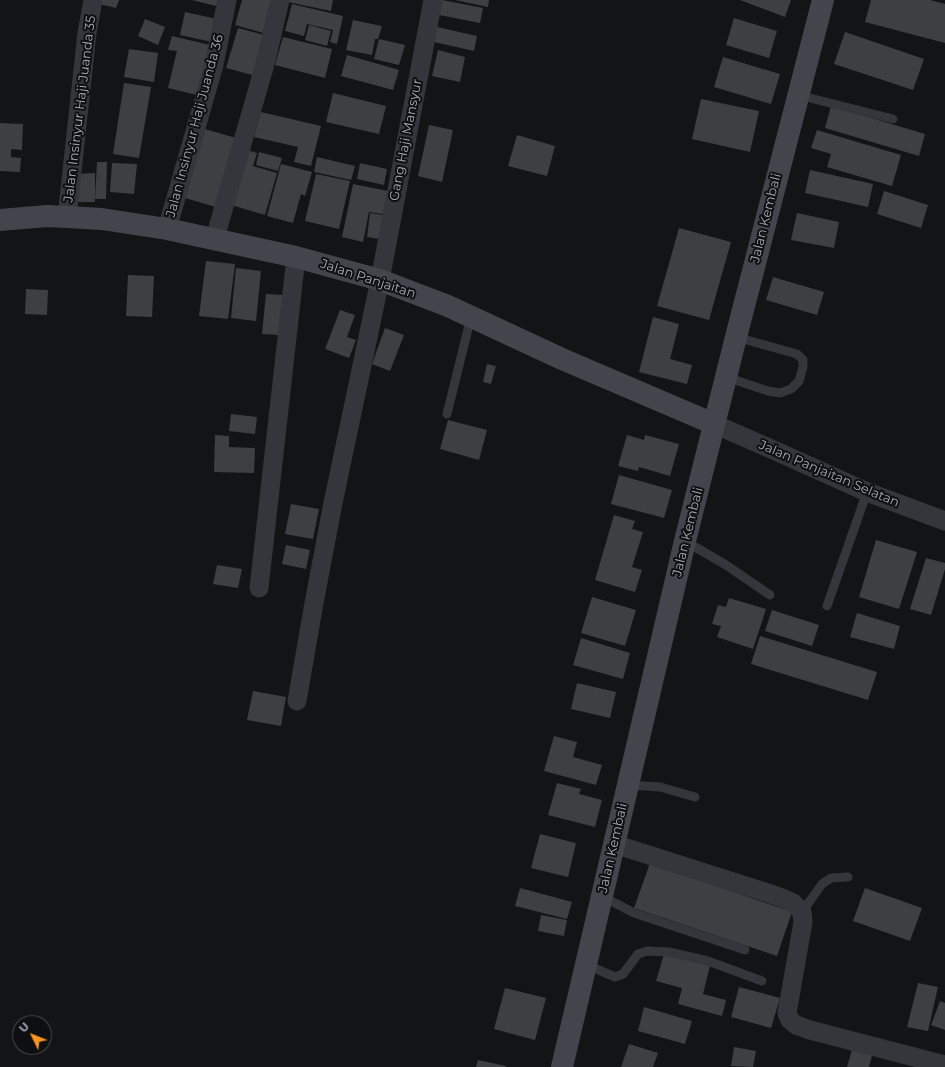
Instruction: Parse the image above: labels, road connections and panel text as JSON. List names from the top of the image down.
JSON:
{
  "streets": {
    "street": [
      "Jalan Insinyur Haji Juanda 35",
      "Jalan Insinyur Haji Juanda 36",
      "Gang Haji Mansyur",
      "Jalan Kembali",
      "Jalan Panjaitan",
      "Jalan Panjaitan Selatan"
    ]
  },
  "crossings": [
    ["Jalan Insinyur Haji Juanda 35", "Jalan Panjaitan"],
    ["Jalan Insinyur Haji Juanda 36", "Jalan Panjaitan"],
    ["Gang Haji Mansyur", "Jalan Panjaitan"],
    ["Jalan Kembali", "Jalan Panjaitan"],
    ["Jalan Kembali", "Jalan Panjaitan Selatan"],
    ["Jalan Panjaitan", "Jalan Panjaitan Selatan"]
  ],
  "north": "top left"
}
